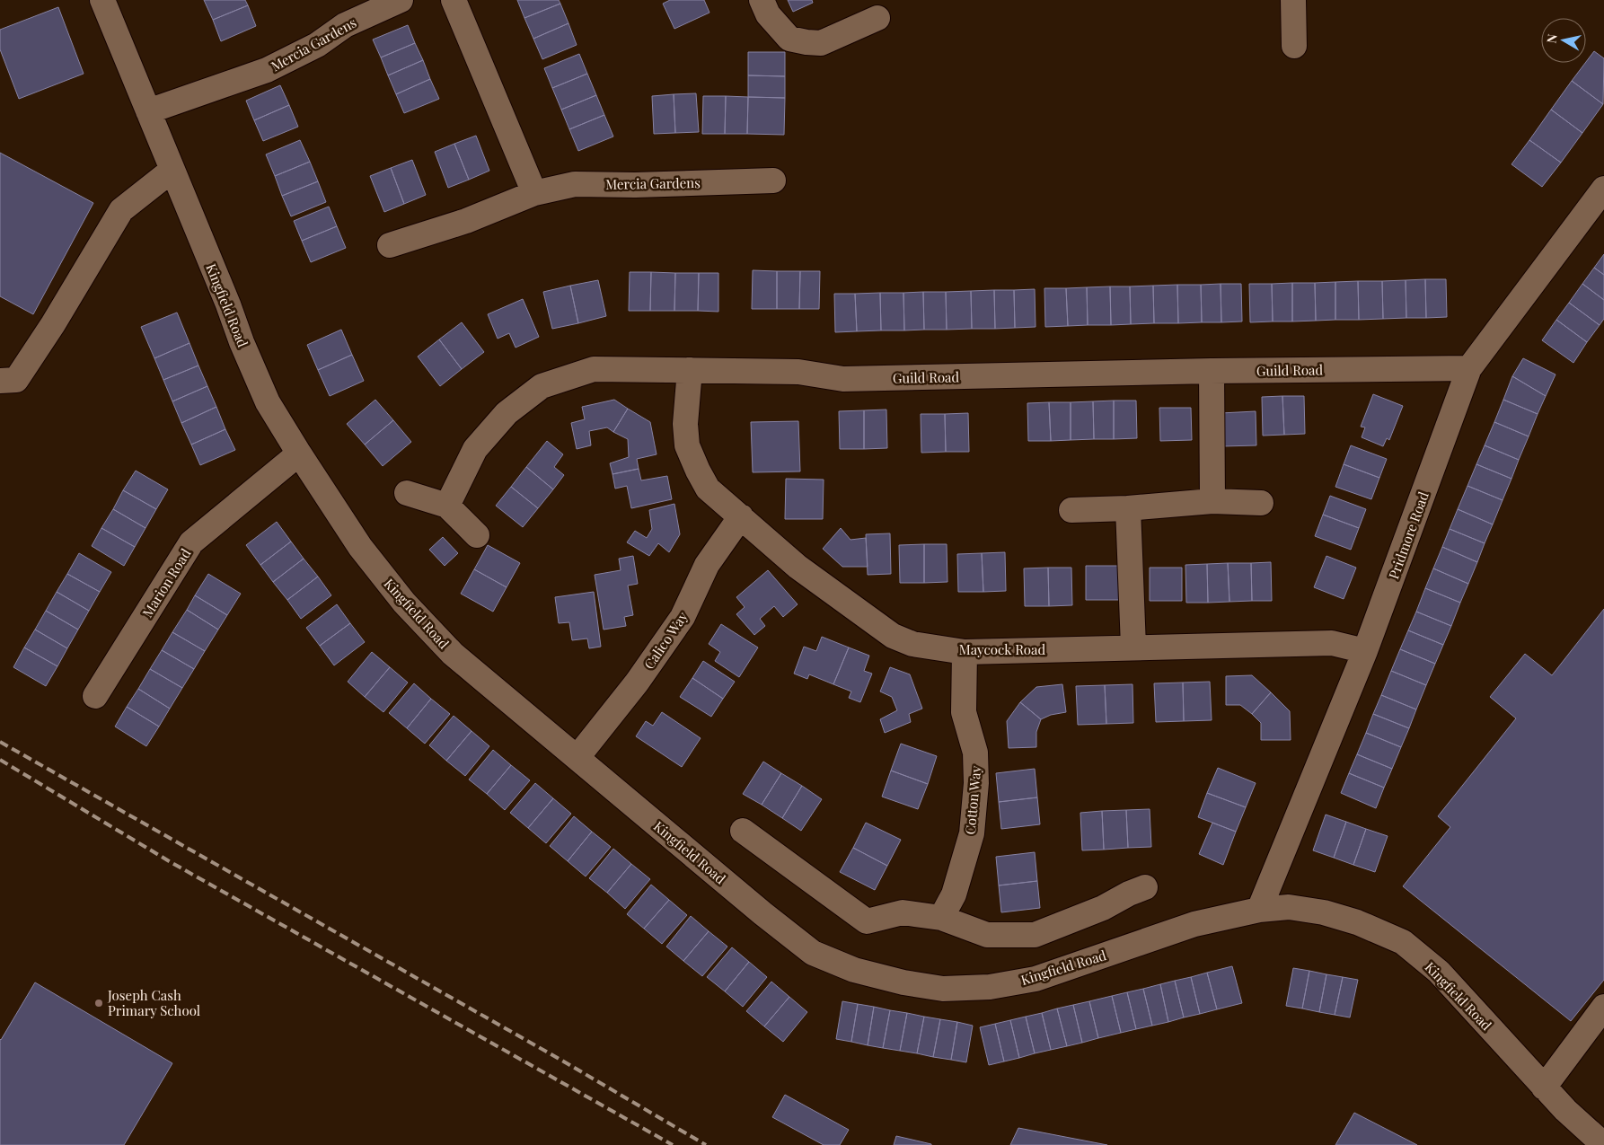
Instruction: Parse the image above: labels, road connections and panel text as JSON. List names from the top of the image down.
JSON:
{
  "streets": {
    "street": [
      "Mercia Gardens",
      "Kingfield Road",
      "Guild Road",
      "Pridmore Road",
      "Marion Road",
      "Calico Way",
      "Maycock Road",
      "Cotton Way"
    ]
  },
  "crossings": [
    ["Mercia Gardens", "Kingfield Road"],
    ["Kingfield Road", "Pridmore Road"],
    ["Kingfield Road", "Marion Road"],
    ["Kingfield Road", "Calico Way"],
    ["Guild Road", "Pridmore Road"],
    ["Guild Road", "Maycock Road"],
    ["Pridmore Road", "Maycock Road"],
    ["Calico Way", "Maycock Road"],
    ["Maycock Road", "Cotton Way"]
  ],
  "places": ["Joseph Cash Primary School"],
  "north": "left"
}
